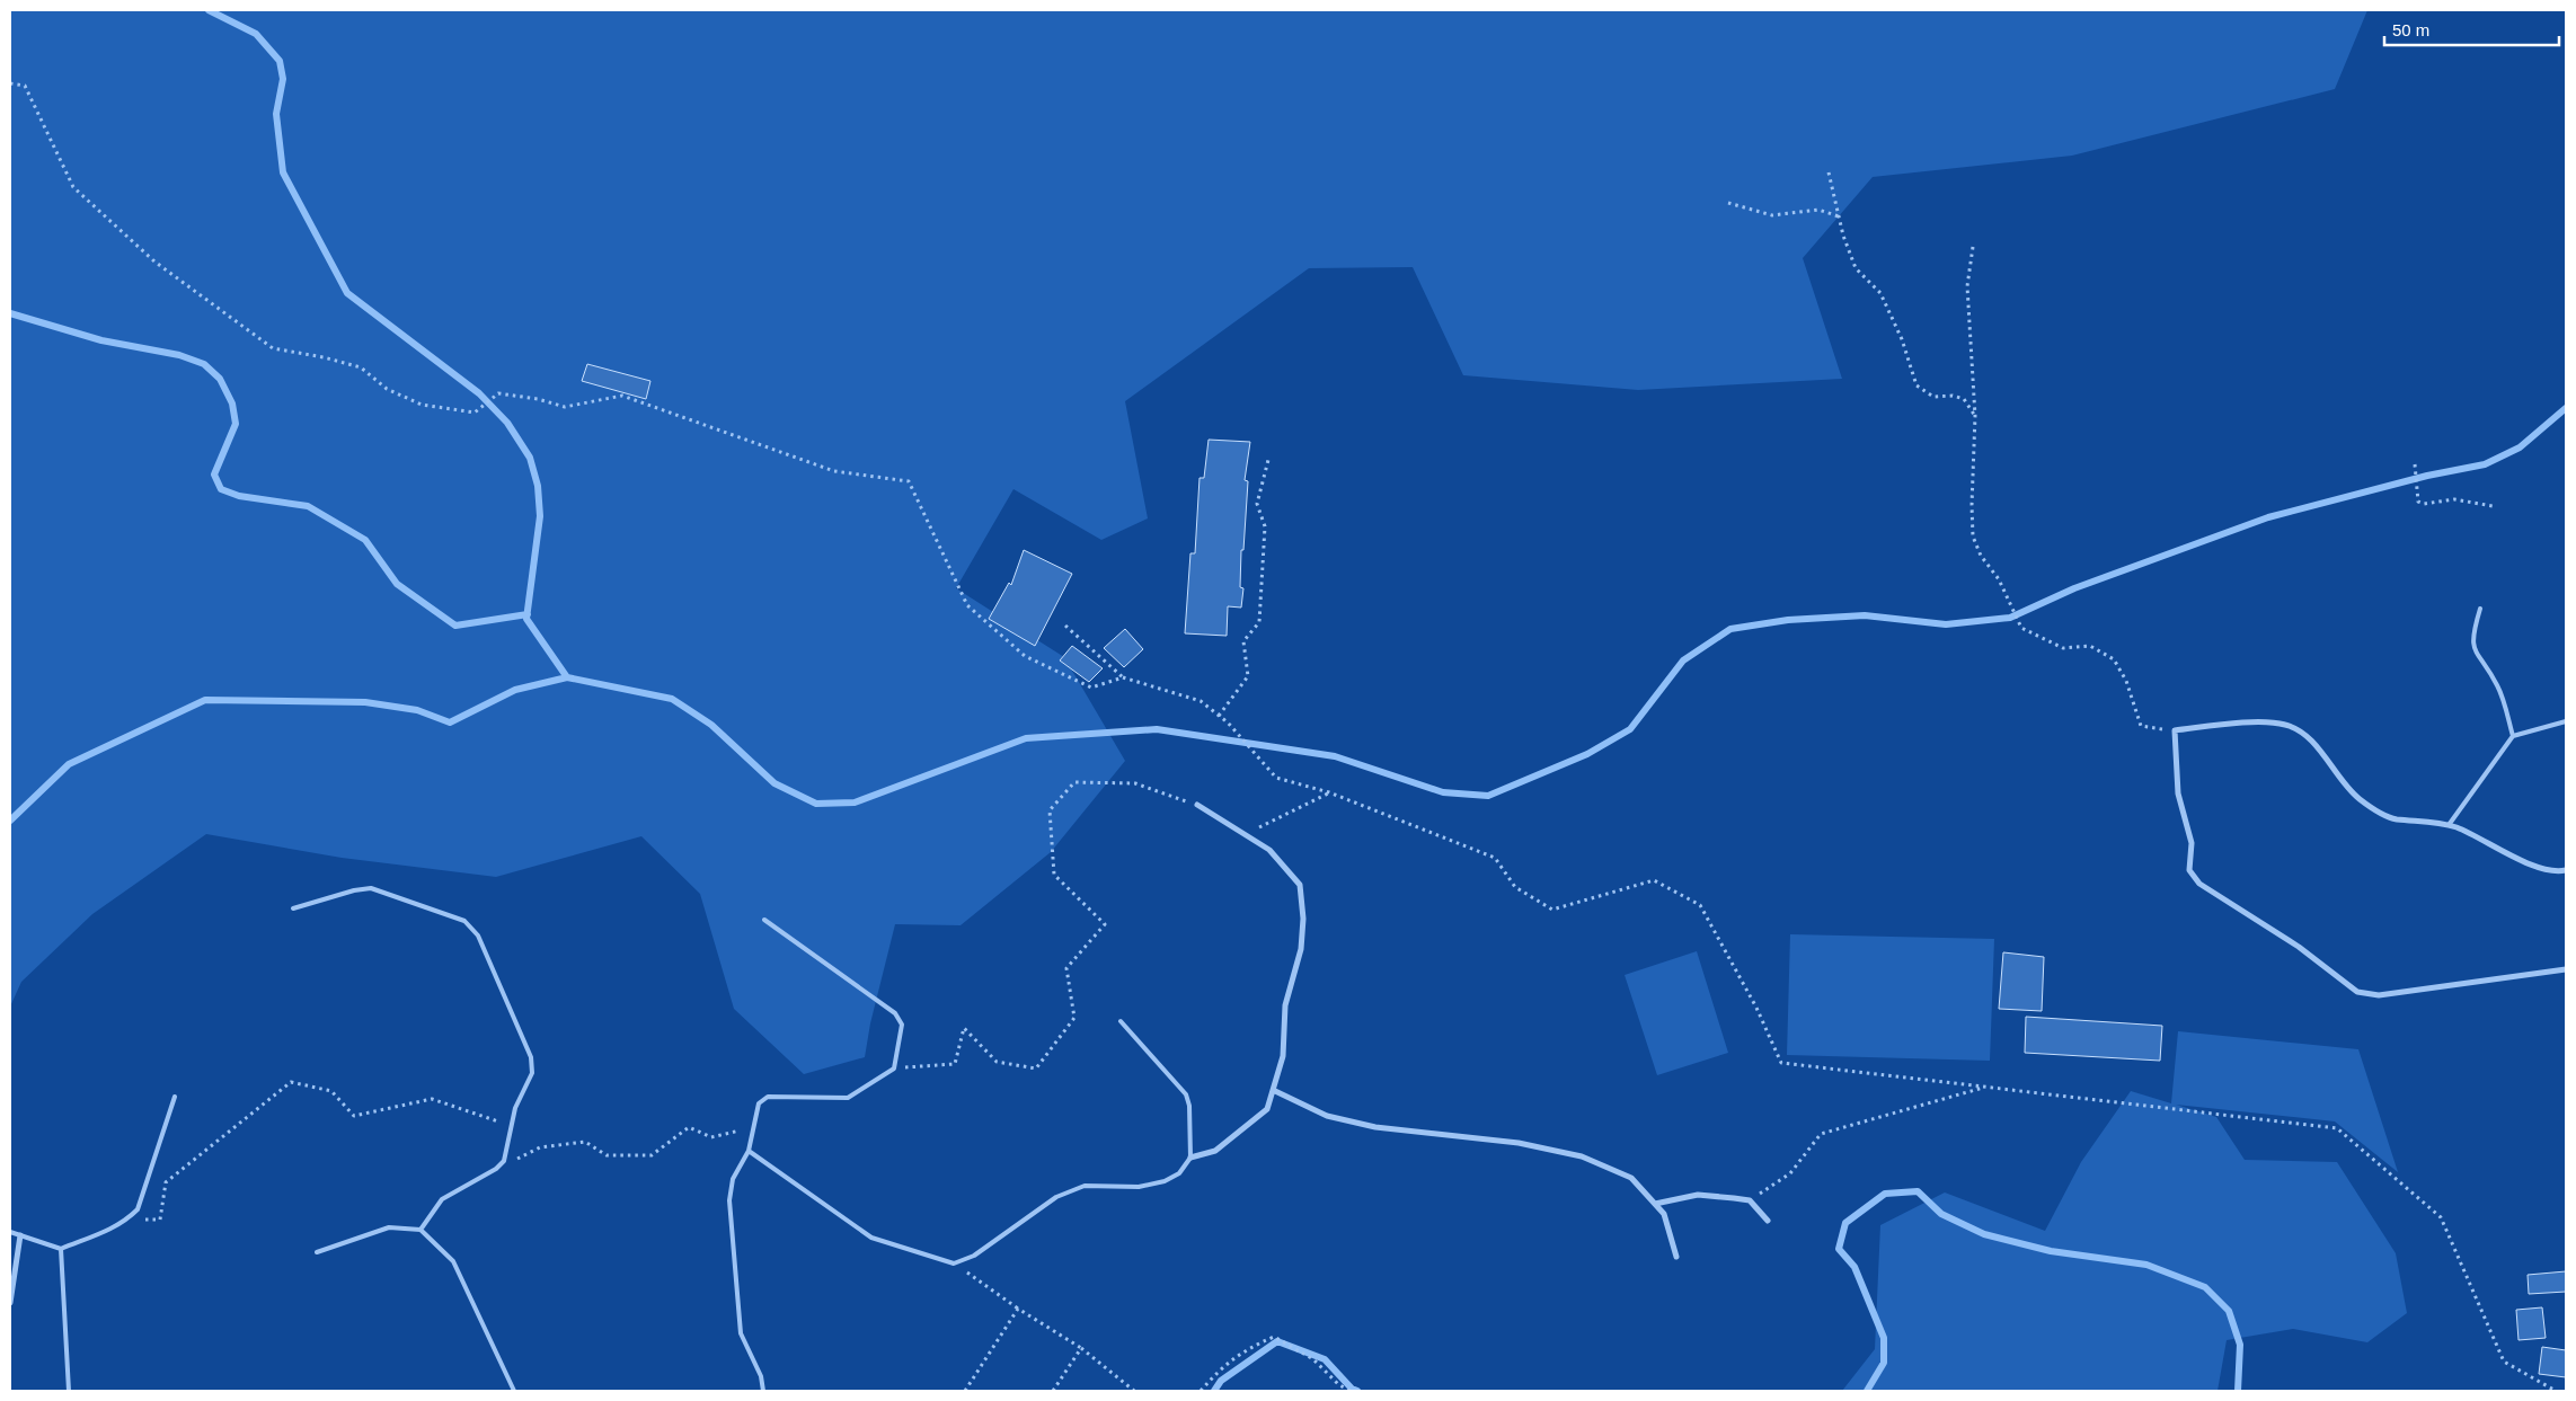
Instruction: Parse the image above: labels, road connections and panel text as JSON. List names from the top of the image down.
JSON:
{
  "scale_bar": "50 m"
}
